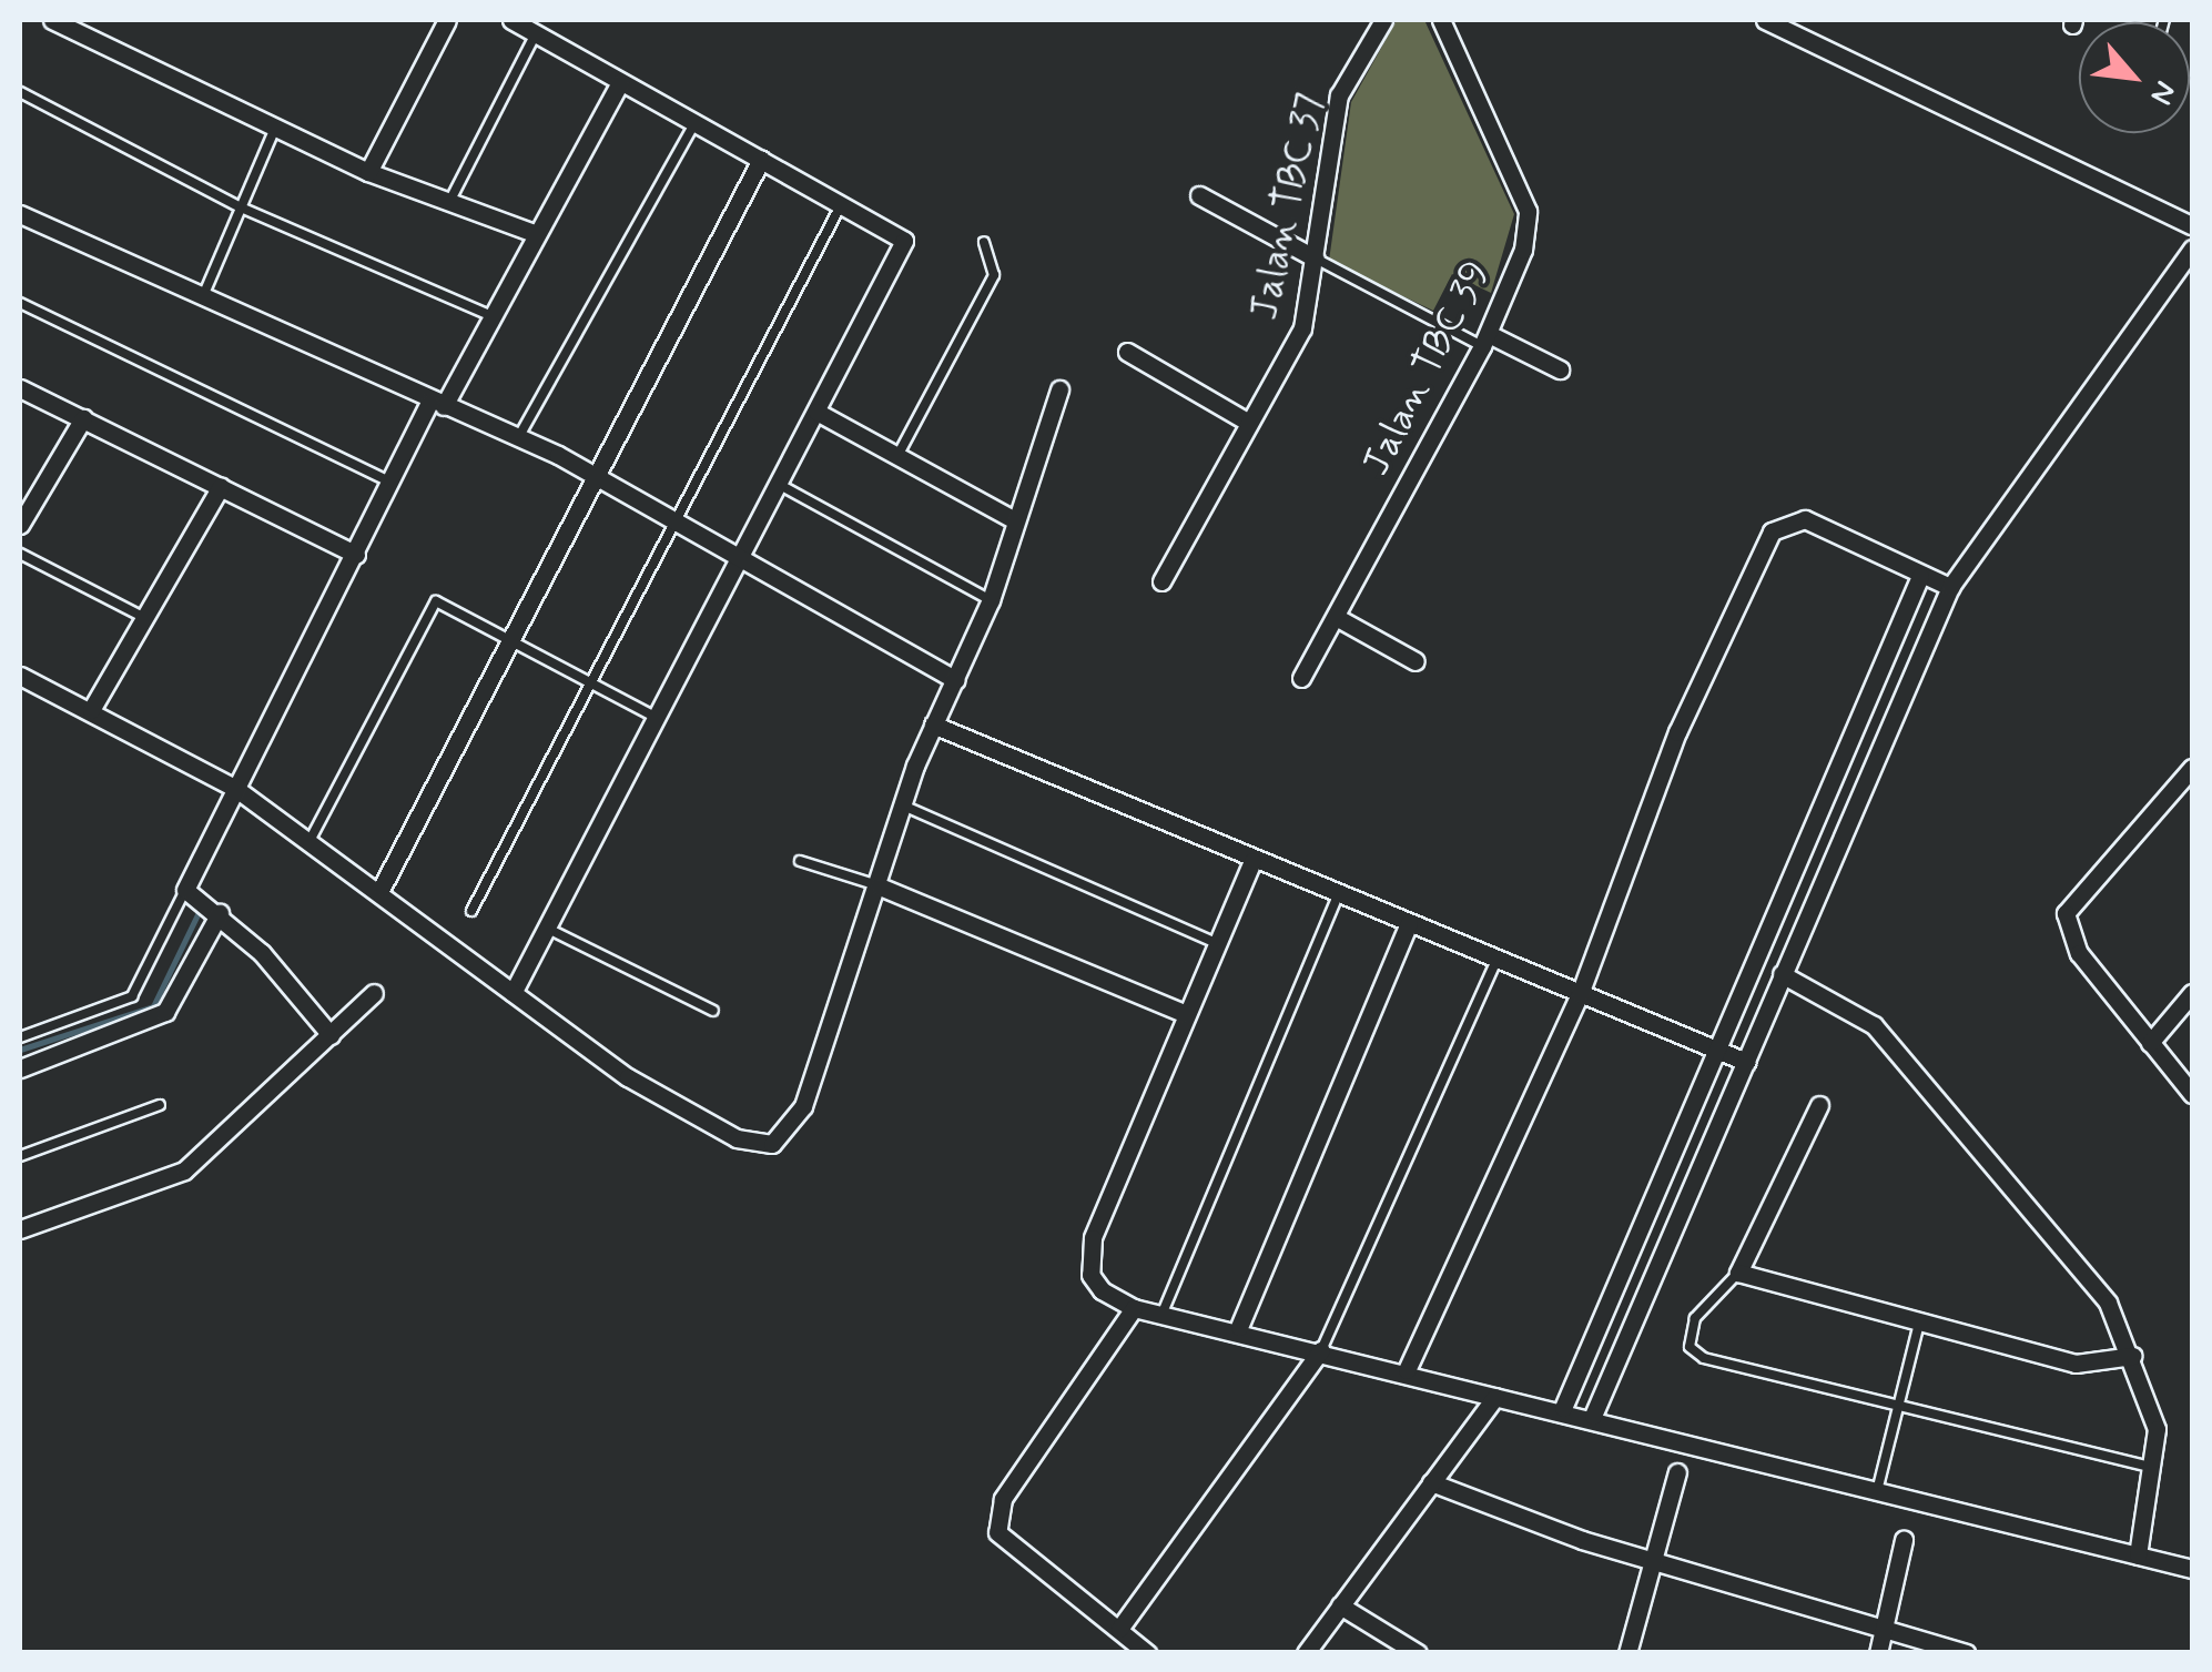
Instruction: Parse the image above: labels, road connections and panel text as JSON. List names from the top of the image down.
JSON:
{
  "streets": {
    "street": ["Jalan TBC 37", "Jalan TBC 39"]
  },
  "north": "bottom right"
}
